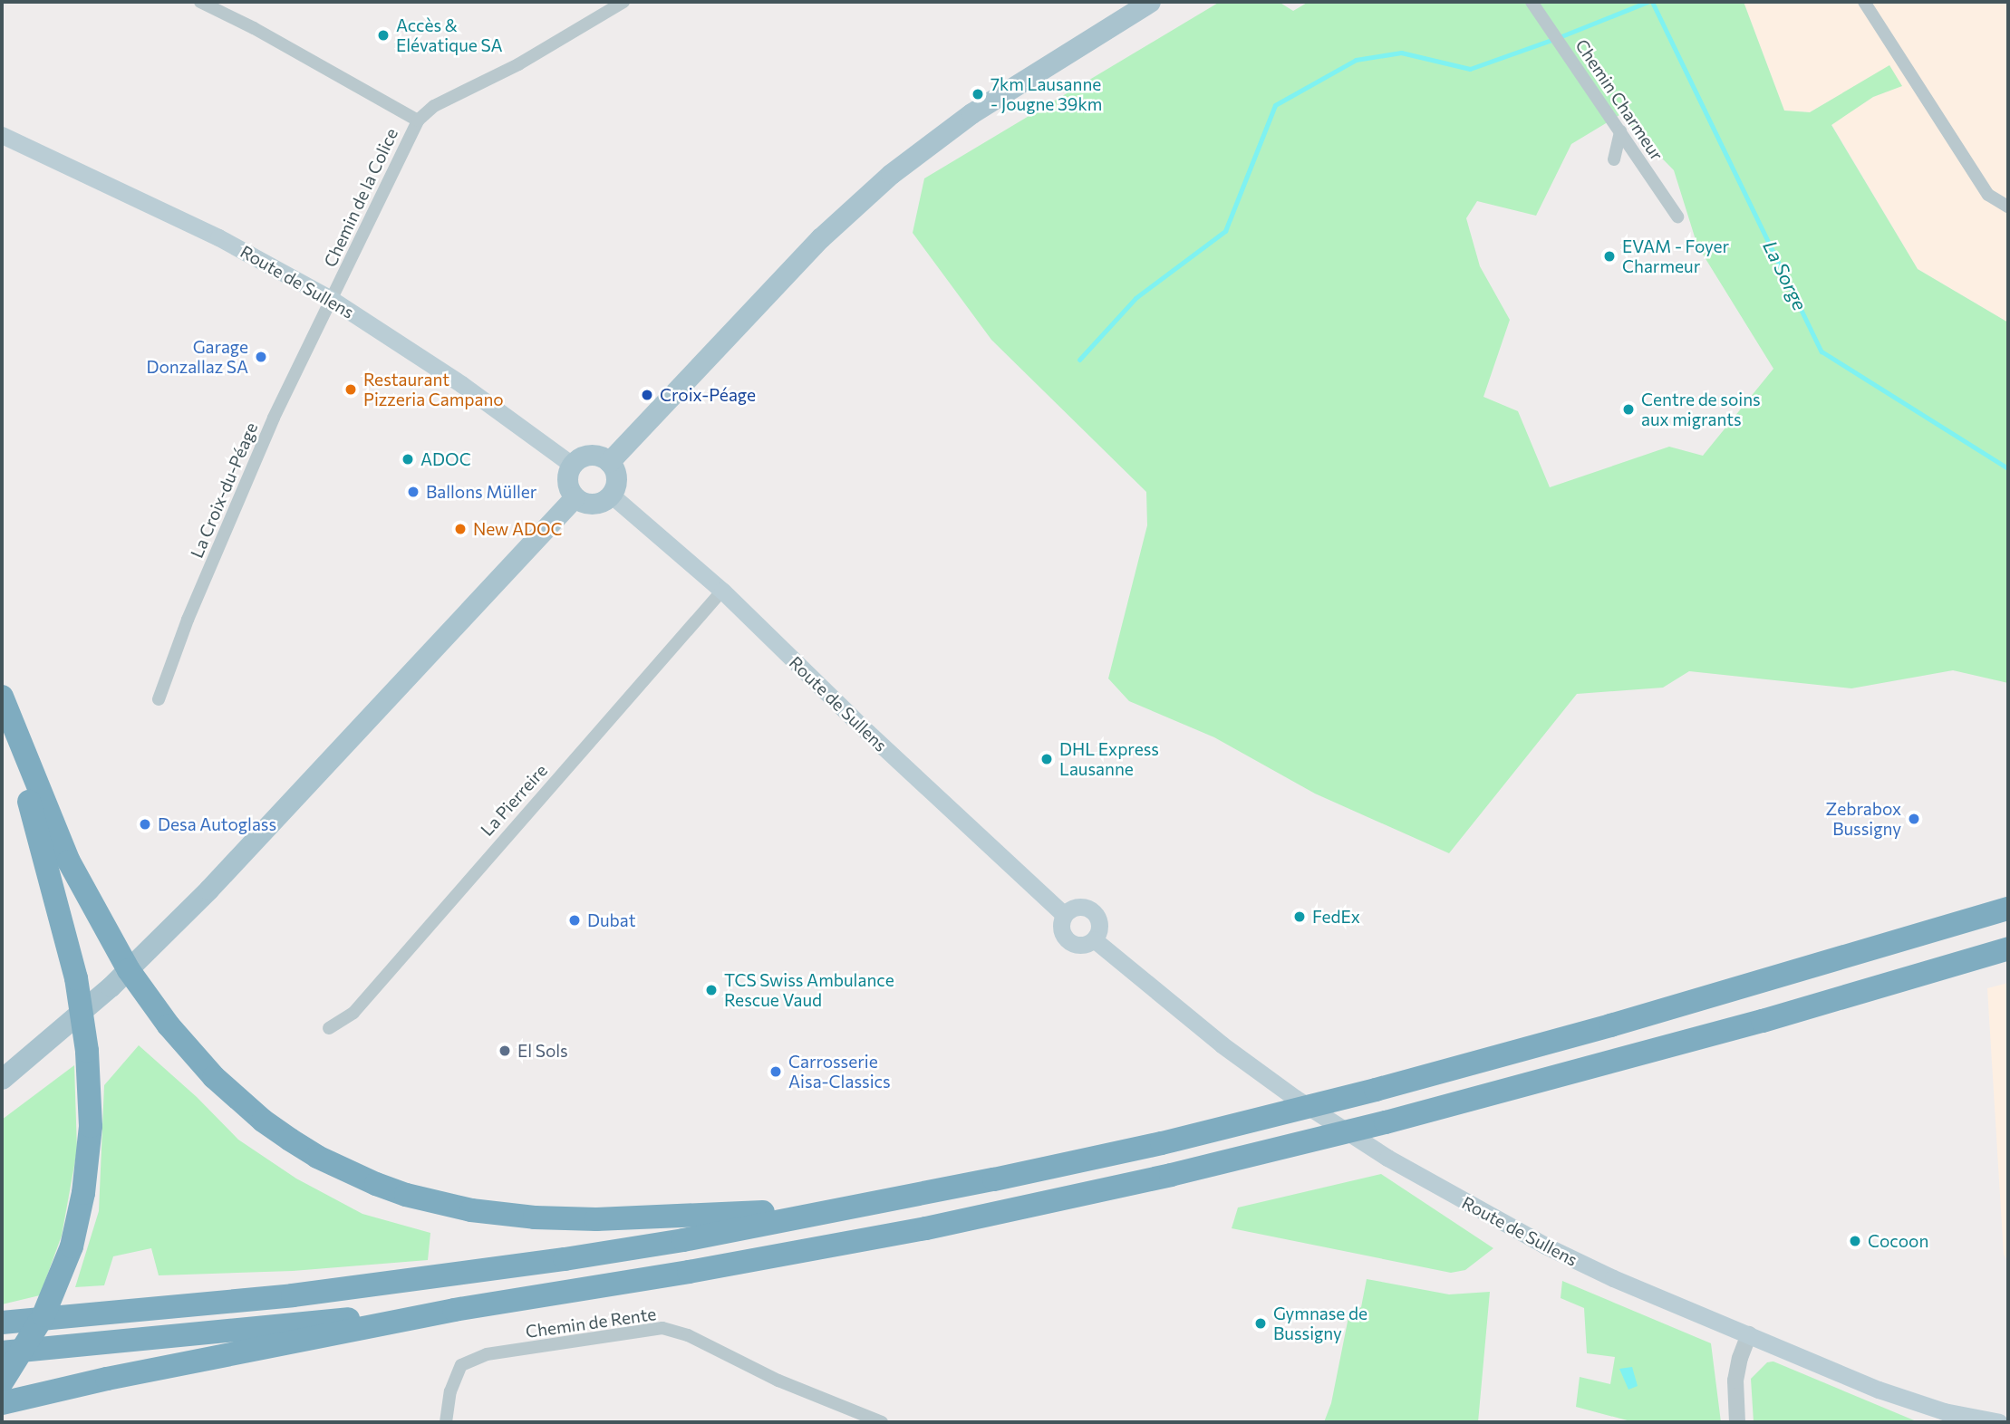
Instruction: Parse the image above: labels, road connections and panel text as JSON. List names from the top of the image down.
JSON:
{
  "streets": {
    "main road": ["Route de Sullens"],
    "street": [
      "Chemin Charmeur",
      "Chemin de la Colice",
      "La Croix-du-Péage",
      "La Pierreire",
      "Chemin de Rente"
    ]
  },
  "crossings": [
    ["Chemin de la Colice", "Route de Sullens"],
    ["Chemin de la Colice", "La Croix-du-Péage"],
    ["Route de Sullens", "La Croix-du-Péage"],
    ["Route de Sullens", "La Pierreire"]
  ],
  "water": ["La Sorge"],
  "places": [
    "Accès & Elévatique SA",
    "7km Lausanne - Jougne 39km",
    "EVAM - Foyer Charmeur",
    "Garage Donzallaz SA",
    "Restaurant Pizzeria Campano",
    "Croix-Péage",
    "Centre de soins aux migrants",
    "ADOC",
    "Ballons Müller",
    "New ADOC",
    "DHL Express Lausanne",
    "Zebrabox Bussigny",
    "Desa Autoglass",
    "FedEx",
    "Dubat",
    "TCS Swiss Ambulance Rescue Vaud",
    "El Sols",
    "Carrosserie Aisa-Classics",
    "Cocoon",
    "Gymnase de Bussigny"
  ]
}
